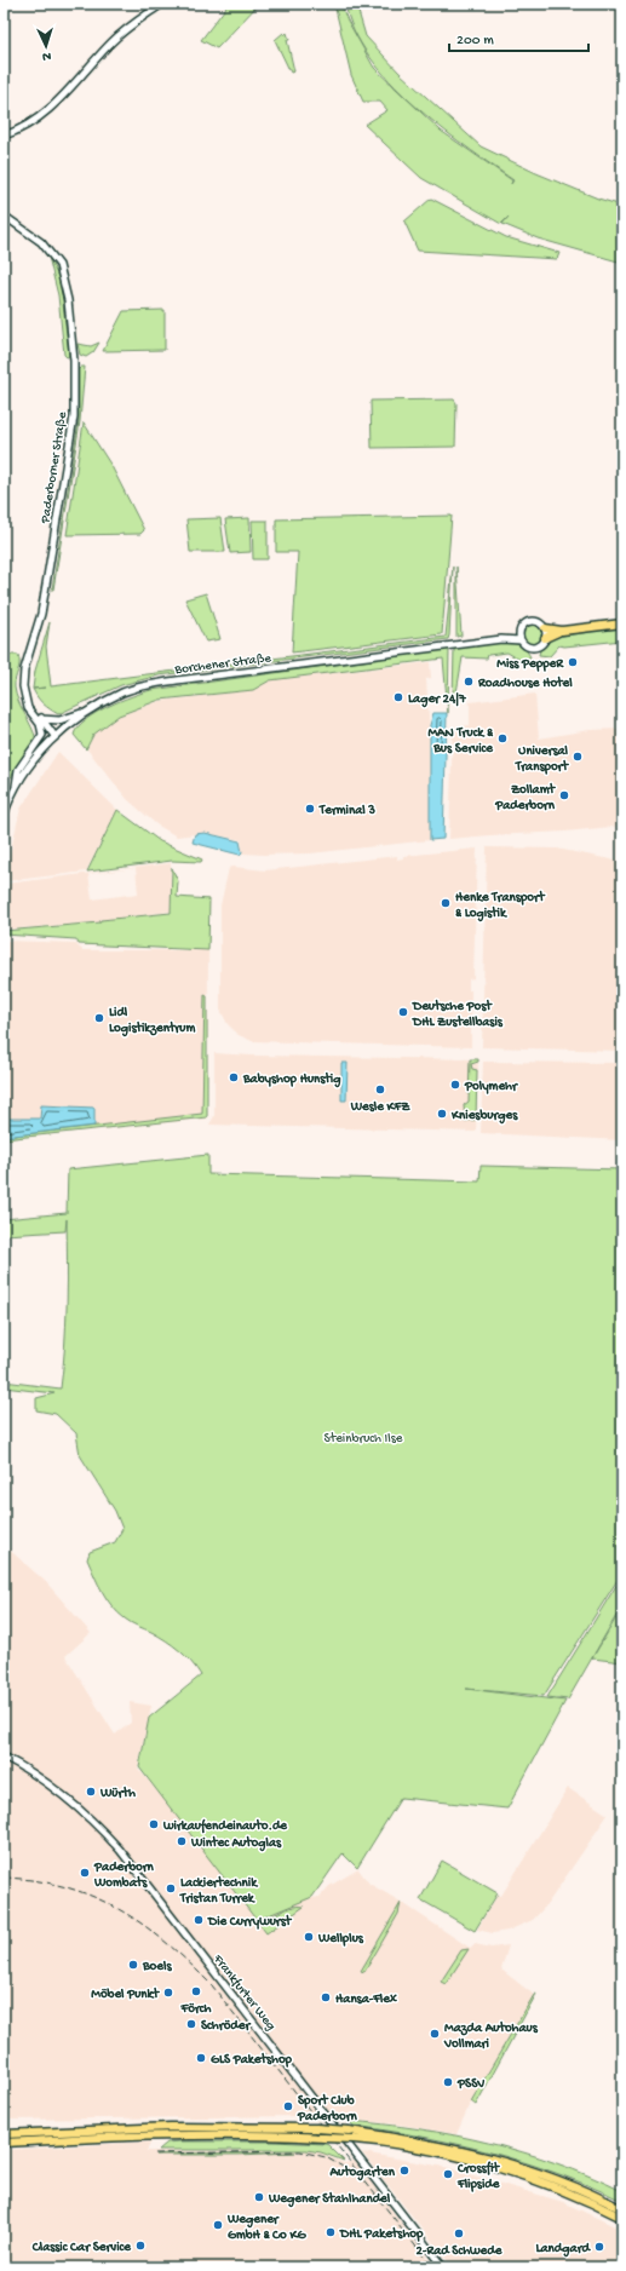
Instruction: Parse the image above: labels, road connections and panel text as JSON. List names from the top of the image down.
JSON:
{
  "streets": {
    "main road": ["Paderborner Straße", "Borchener Straße", "Frankfurter Weg"]
  },
  "parks": ["Steinbruch Ilse"],
  "places": [
    "Miss PeppeR",
    "Roadhouse Hotel",
    "Lager 24|7",
    "MAN Truck & Bus Service",
    "Universal Transport",
    "Zollamt Paderborn",
    "Terminal 3",
    "Henke Transport & Logistik",
    "Deutsche Post DHL Zustellbasis",
    "Lidl Logistikzentrum",
    "Babyshop Hunstig",
    "Polymehr",
    "Wesle KFZ",
    "Kniesburges",
    "Würth",
    "wirkaufendeinauto.de",
    "Wintec Autoglas",
    "Paderborn Wombats",
    "Lackiertechnik Tristan Turrek",
    "Die Currywurst",
    "Wellplus",
    "Boels",
    "Förch",
    "Möbel Punkt",
    "Hansa-Flex",
    "Schröder",
    "Mazda Autohaus Vollmari",
    "GLS Paketshop",
    "PSSV",
    "Sport Club Paderborn",
    "Autogarten",
    "Crossfit Flipside",
    "Wegener Stahlhandel",
    "Wegener GmbH & Co KG",
    "DHL Paketshop",
    "2-Rad Schwede",
    "Classic Car Service",
    "Landgard"
  ],
  "scale_bar": "200 m",
  "north": "bottom"
}
